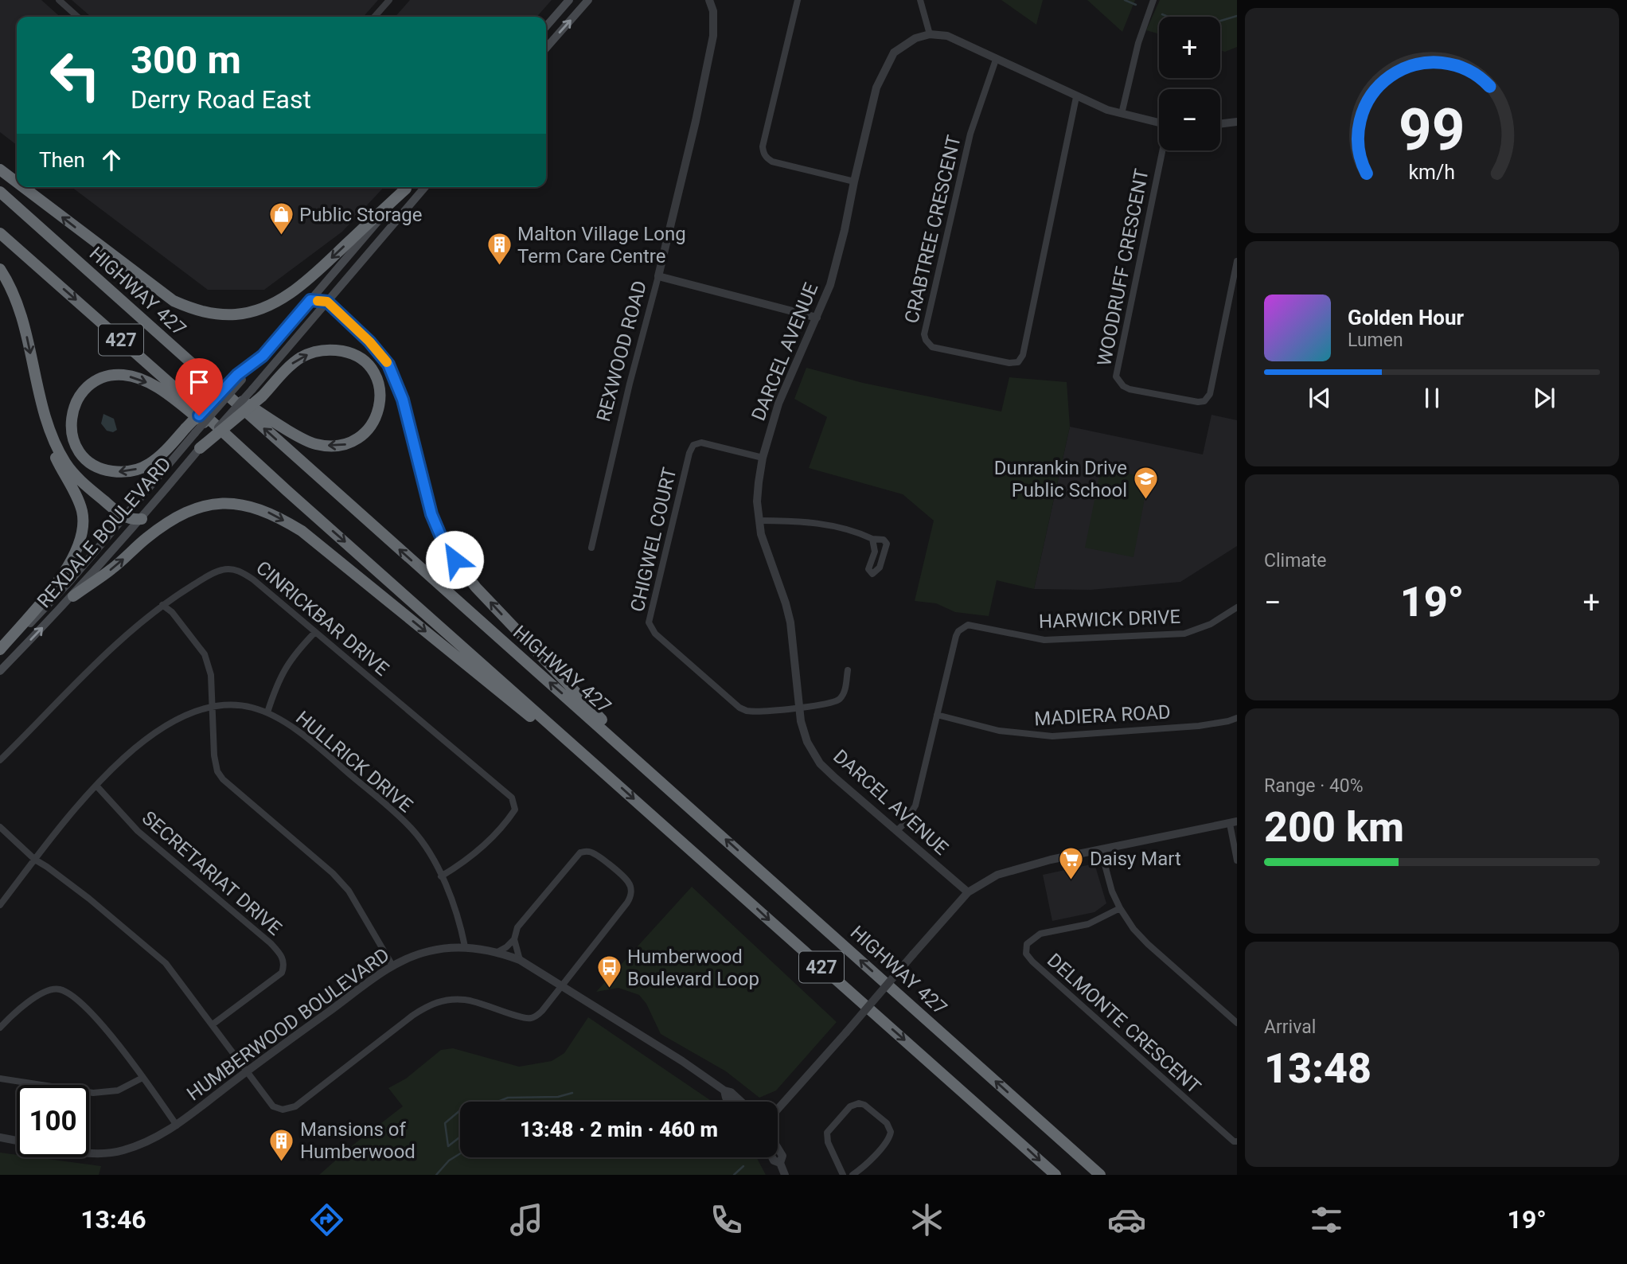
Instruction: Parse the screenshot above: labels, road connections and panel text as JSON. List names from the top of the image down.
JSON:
{
  "streets": {
    "highway": ["HIGHWAY 427", "427"],
    "main road": ["REXDALE BOULEVARD"],
    "street": [
      "CRABTREE CRESCENT",
      "WOODRUFF CRESCENT",
      "REXWOOD ROAD",
      "DARCEL AVENUE",
      "CHIGWEL COURT",
      "CINRICKBAR DRIVE",
      "HARWICK DRIVE",
      "MADIERA ROAD",
      "HULLRICK DRIVE",
      "SECRETARIAT DRIVE",
      "DELMONTE CRESCENT",
      "HUMBERWOOD BOULEVARD"
    ]
  },
  "crossings": [
    ["DARCEL AVENUE", "CHIGWEL COURT"],
    ["DARCEL AVENUE", "HARWICK DRIVE"],
    ["CINRICKBAR DRIVE", "HULLRICK DRIVE"],
    ["HARWICK DRIVE", "MADIERA ROAD"],
    ["HULLRICK DRIVE", "SECRETARIAT DRIVE"],
    ["HULLRICK DRIVE", "HUMBERWOOD BOULEVARD"]
  ],
  "places": {
    "shop": ["Public Storage"],
    "building": ["Malton Village Long Term Care Centre", "Mansions of Humberwood"],
    "school or university": ["Dunrankin Drive Public School"],
    "supermarket": ["Daisy Mart"],
    "bus stop": ["Humberwood Boulevard Loop"]
  },
  "page": {
    "map_buttons": ["+", "−"],
    "turn": ["300 m", "Derry Road East"],
    "then": "Then",
    "song": ["Golden Hour", "Lumen"],
    "tile": [
      "Climate",
      ["Range · 40%", "200 km"],
      ["Arrival", "13:48"]
    ],
    "heat": ["−", "19°", "+"],
    "limit": "100",
    "trip": "13:48 · 2 min · 460 m",
    "tabs": ["13:46", "19°"],
    "gauge": ["99", "km/h"]
  }
}
